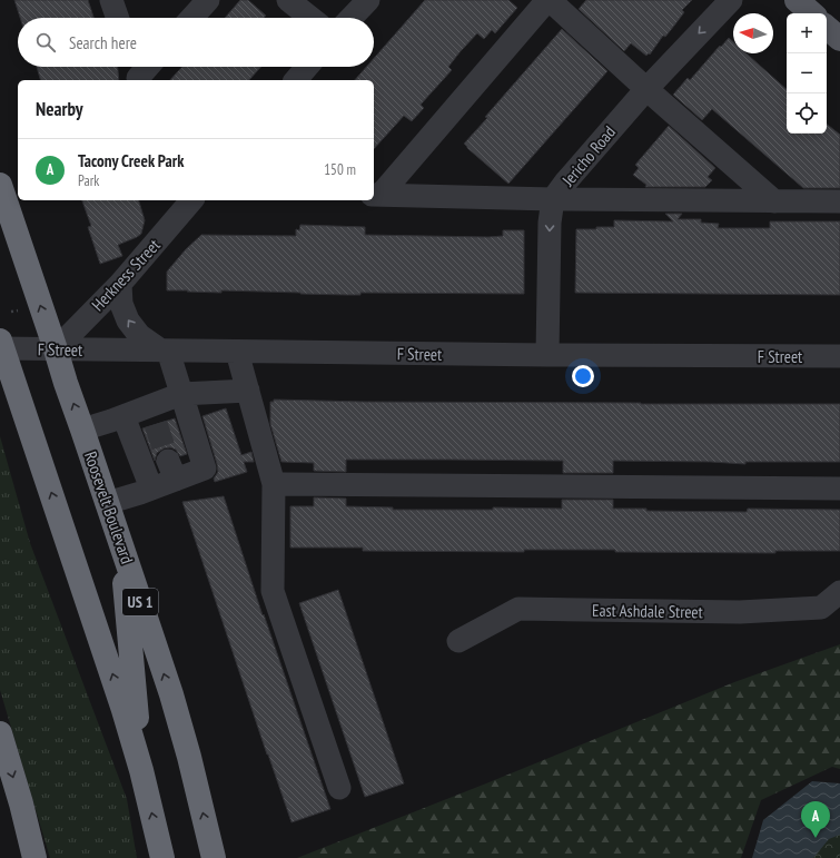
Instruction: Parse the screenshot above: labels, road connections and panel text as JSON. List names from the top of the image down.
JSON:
{
  "streets": {
    "highway": ["Roosevelt Boulevard", "US 1"],
    "street": [
      "Jericho Road",
      "Herkness Street",
      "F Street",
      "East Ashdale Street"
    ]
  },
  "crossings": [
    ["Jericho Road", "F Street"],
    ["Herkness Street", "F Street"],
    ["Herkness Street", "Roosevelt Boulevard"],
    ["F Street", "Roosevelt Boulevard"]
  ],
  "one_way": ["Jericho Road"],
  "north": "left",
  "page": {
    "map_buttons": ["+", "−"],
    "search": "Search here",
    "heading": "Nearby",
    "list": [
      {
        "mark": "A",
        "name": "Tacony Creek Park",
        "note": "Park",
        "value": "150 m"
      }
    ],
    "pins": "A"
  }
}
